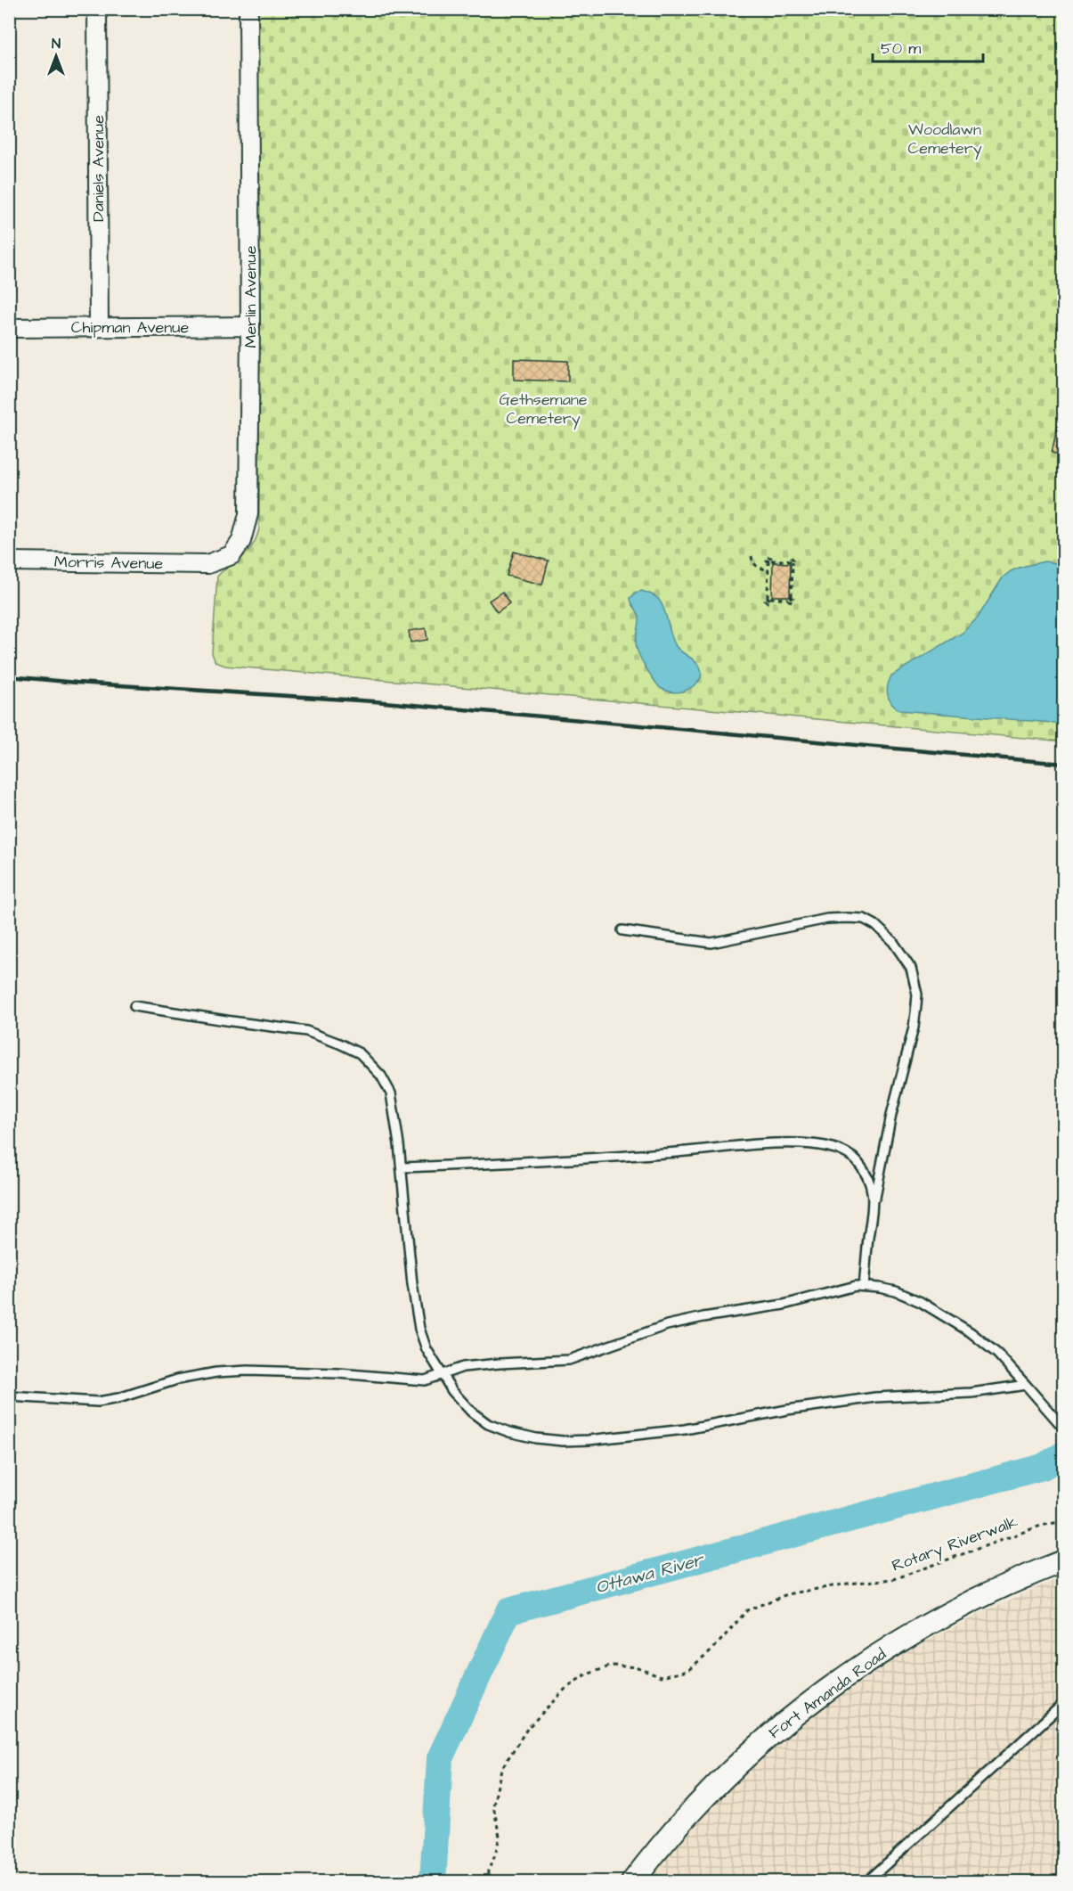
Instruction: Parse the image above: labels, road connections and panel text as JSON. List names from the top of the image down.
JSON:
{
  "streets": {
    "street": [
      "Daniels Avenue",
      "Merlin Avenue",
      "Chipman Avenue",
      "Morris Avenue",
      "Fort Amanda Road"
    ],
    "path": ["Rotary Riverwalk"]
  },
  "crossings": [
    ["Daniels Avenue", "Chipman Avenue"],
    ["Merlin Avenue", "Chipman Avenue"],
    ["Merlin Avenue", "Morris Avenue"]
  ],
  "water": ["Ottawa River"],
  "parks": ["Woodlawn Cemetery", "Gethsemane Cemetery"],
  "scale_bar": "50 m",
  "north": "top"
}
